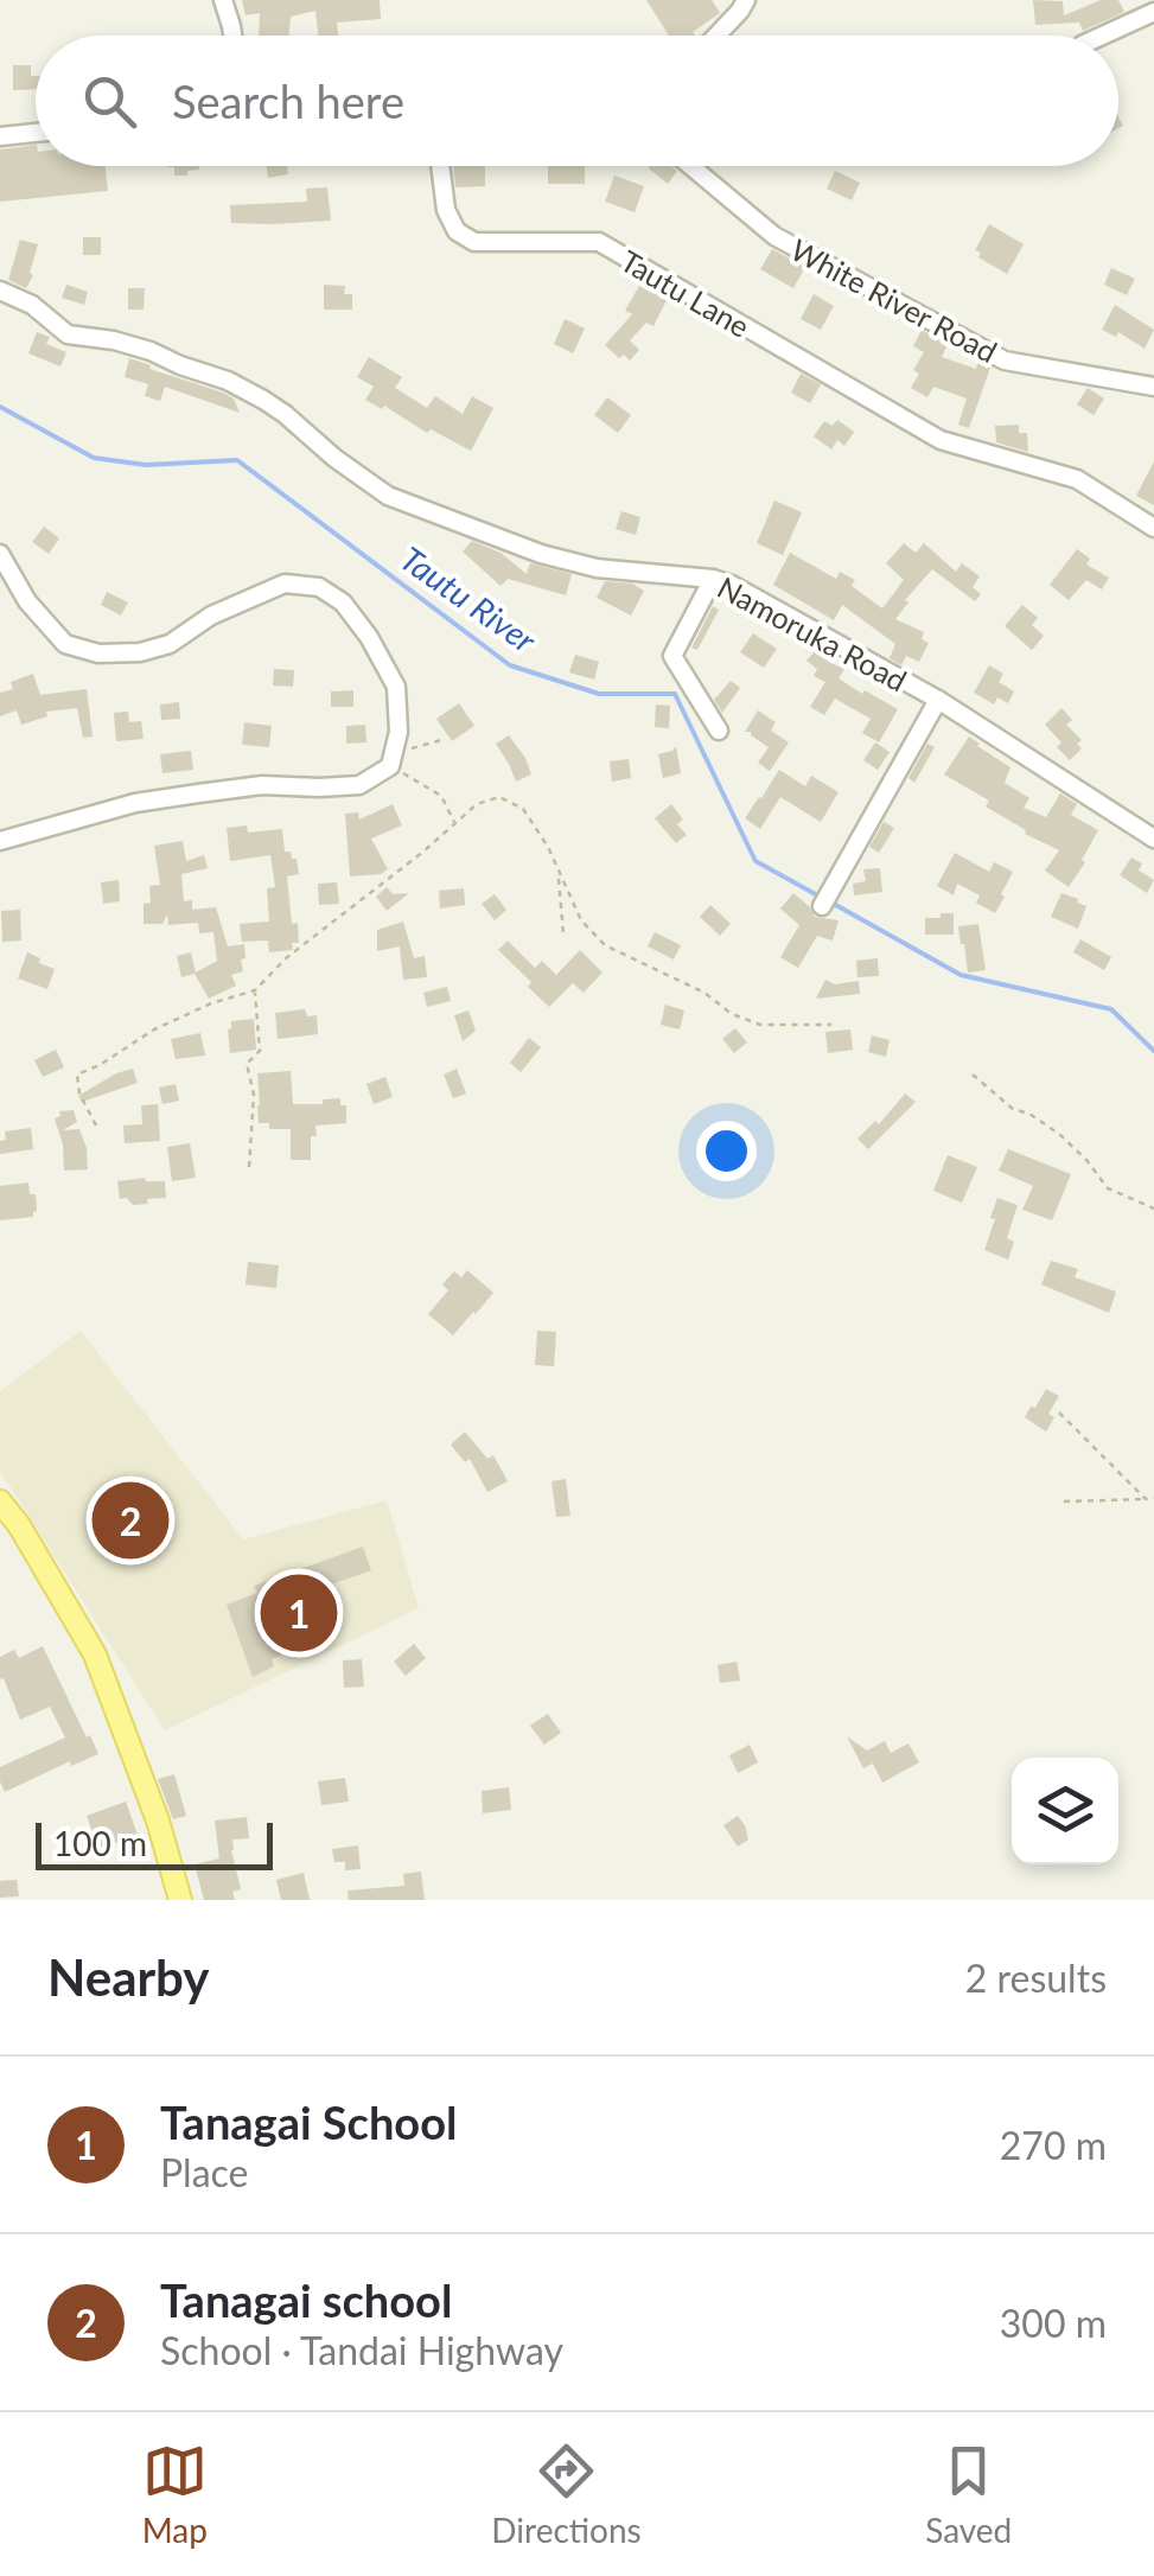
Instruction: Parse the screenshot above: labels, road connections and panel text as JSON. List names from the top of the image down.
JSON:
{
  "streets": {
    "street": ["Tautu Lane", "White River Road", "Namoruka Road"]
  },
  "water": ["Tautu River"],
  "scale_bar": "100 m",
  "page": {
    "search": "Search here",
    "pins": ["2", "1"],
    "scale": "100 m",
    "heading": ["Nearby", "2 results"],
    "list": [
      {
        "mark": "1",
        "name": "Tanagai School",
        "note": "Place",
        "value": "270 m"
      },
      {
        "mark": "2",
        "name": "Tanagai school",
        "note": "School · Tandai Highway",
        "value": "300 m"
      }
    ],
    "nav": ["Map", "Directions", "Saved"]
  }
}
